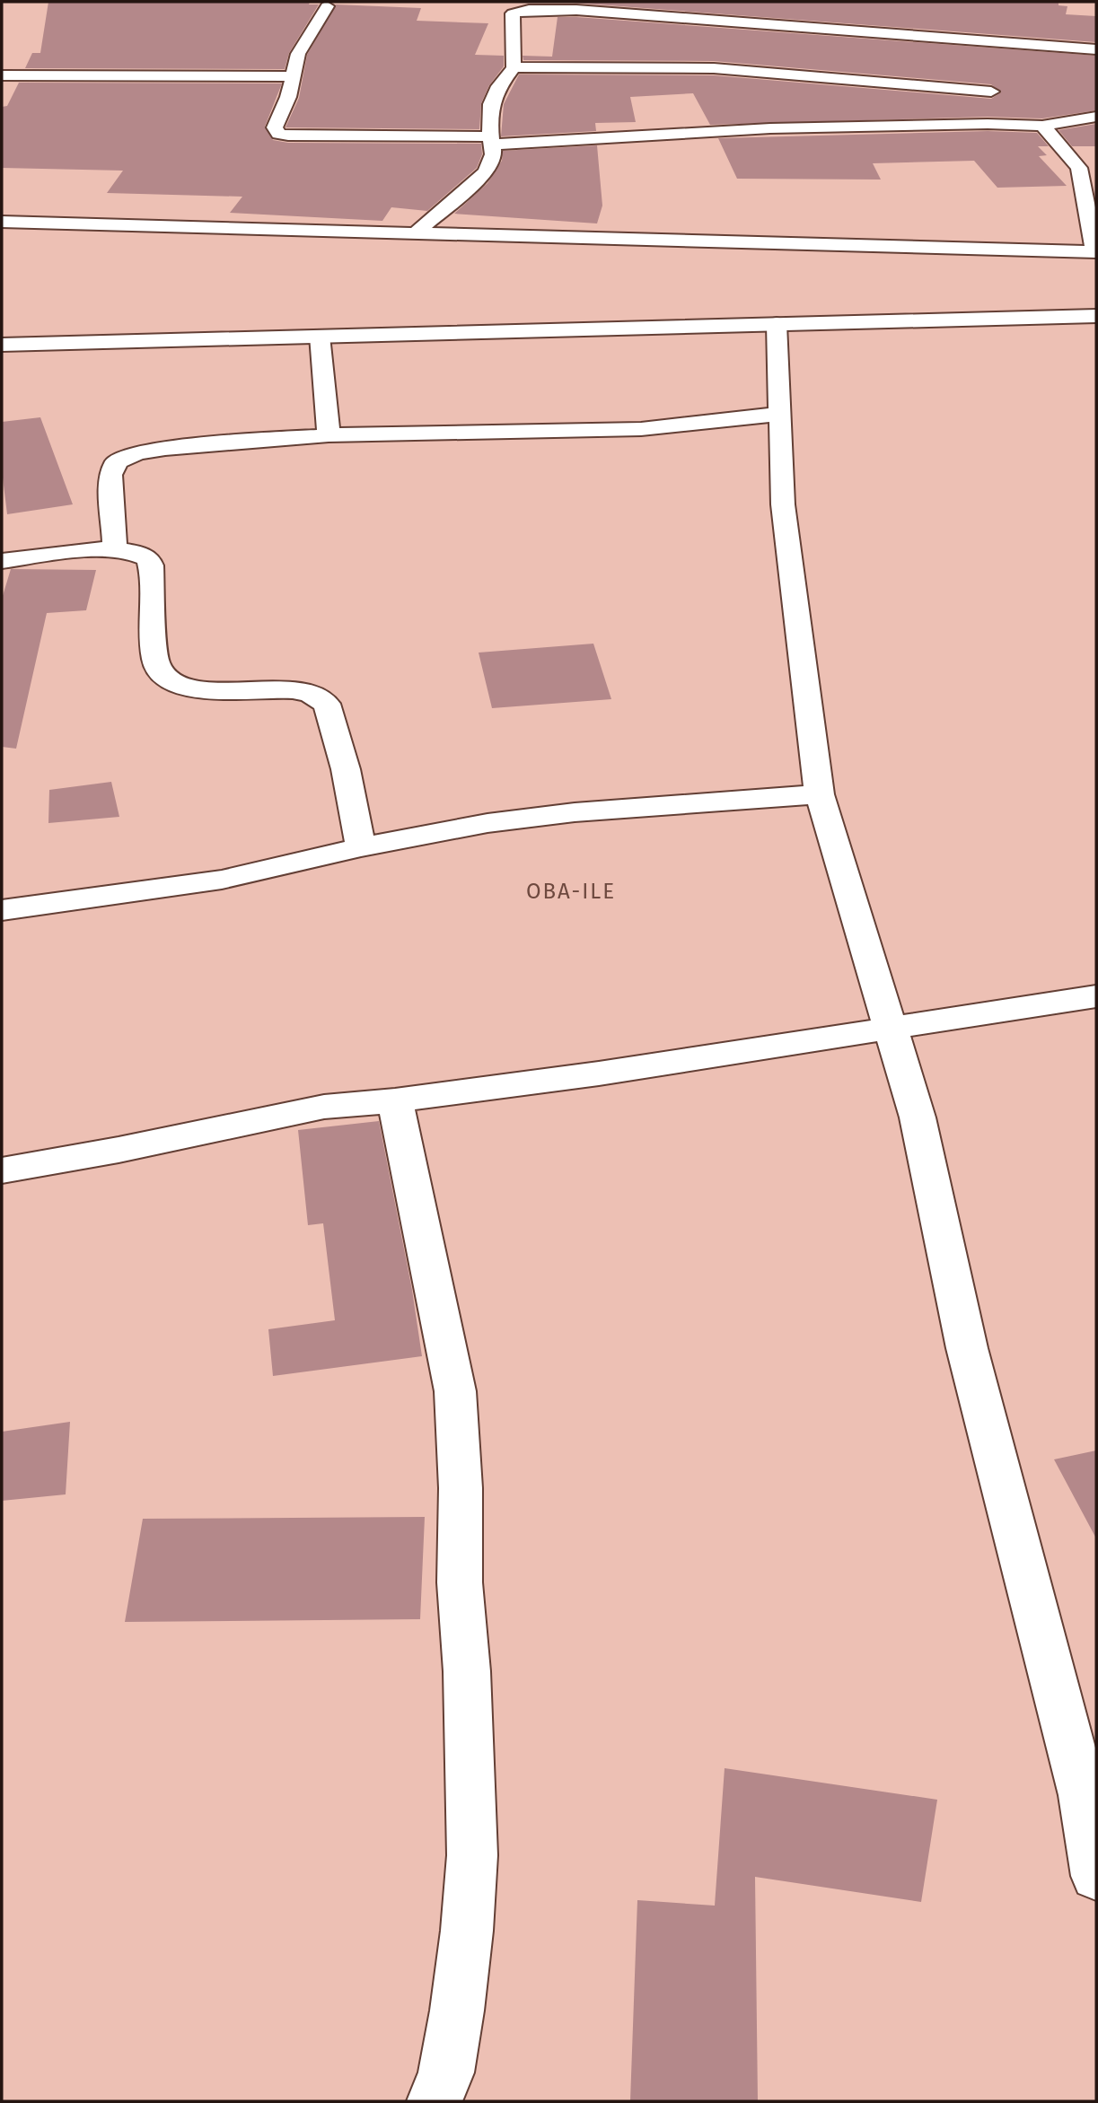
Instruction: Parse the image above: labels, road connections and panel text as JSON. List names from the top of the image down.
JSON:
{
  "districts": ["OBA-ILE"]
}
